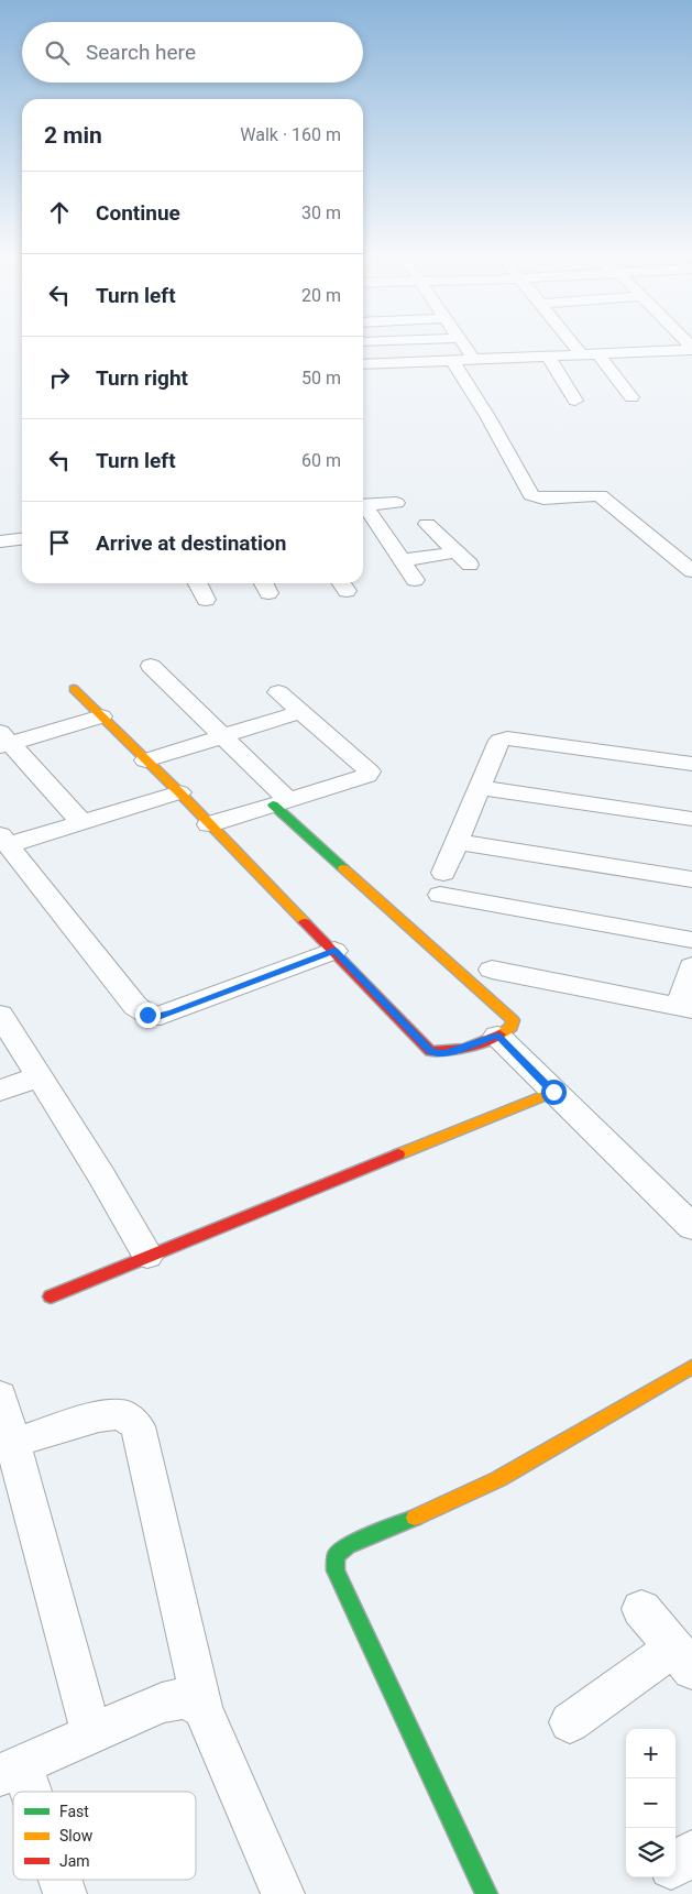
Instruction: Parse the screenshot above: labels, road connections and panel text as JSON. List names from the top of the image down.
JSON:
{
  "legend": ["Fast", "Slow", "Jam"],
  "page": {
    "search": "Search here",
    "heading": ["2 min", "Walk · 160 m"],
    "list": [
      ["Continue", "30 m"],
      ["Turn left", "20 m"],
      ["Turn right", "50 m"],
      ["Turn left", "60 m"],
      "Arrive at destination"
    ],
    "map_buttons": ["+", "−"]
  }
}
